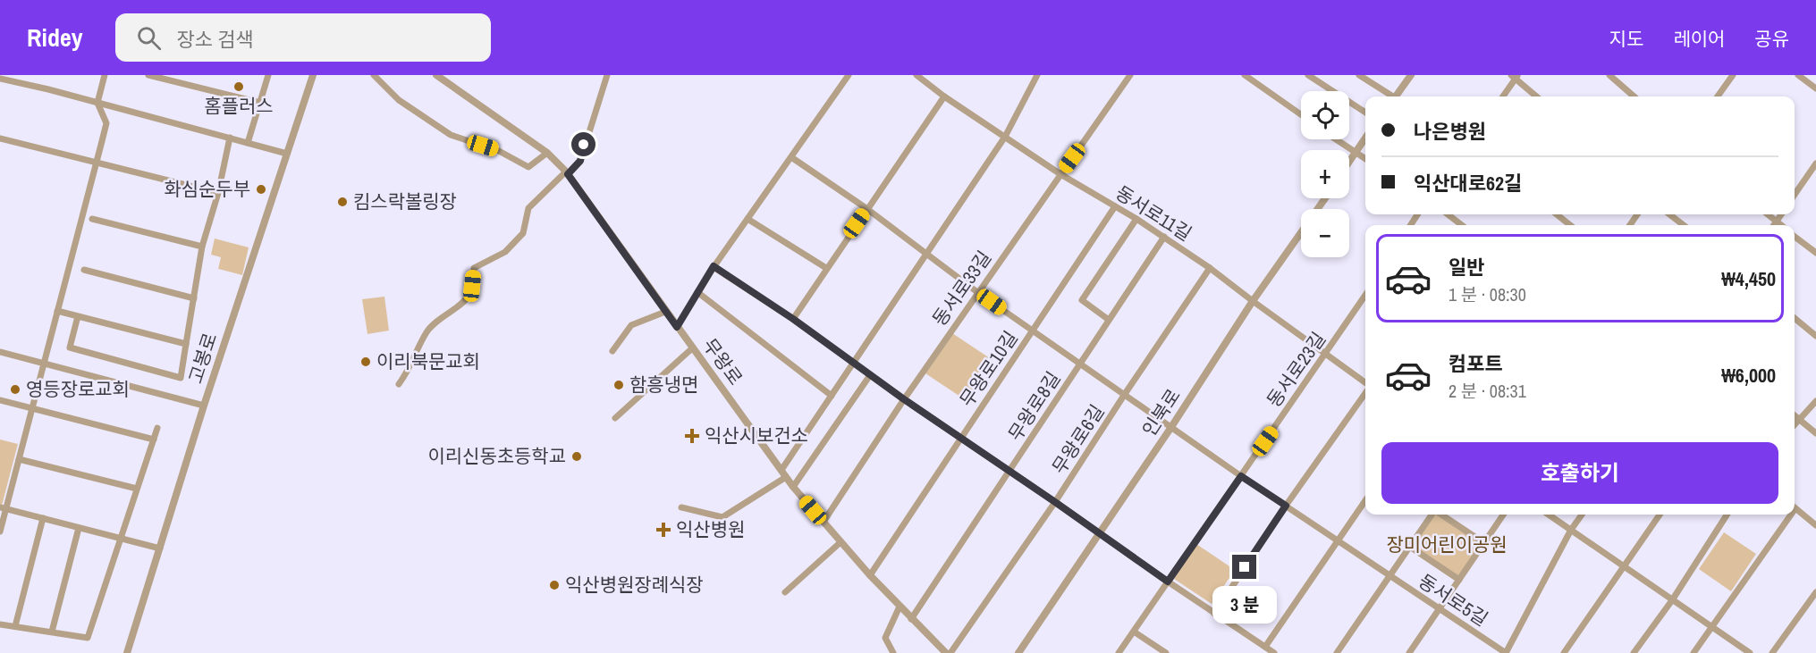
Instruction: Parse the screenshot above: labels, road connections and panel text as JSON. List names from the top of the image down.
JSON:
{
  "streets": {
    "street": [
      "동서로11길",
      "동서로33길",
      "고봉로",
      "무왕로",
      "무왕로10길",
      "동서로23길",
      "무왕로8길",
      "인북로",
      "무왕로6길",
      "동서로5길"
    ]
  },
  "crossings": [
    ["동서로11길", "동서로33길"],
    ["동서로11길", "무왕로10길"],
    ["동서로11길", "동서로23길"],
    ["동서로11길", "무왕로8길"],
    ["동서로11길", "인북로"],
    ["동서로11길", "무왕로6길"],
    ["동서로33길", "무왕로"],
    ["동서로33길", "동서로5길"],
    ["무왕로", "무왕로10길"],
    ["무왕로", "무왕로8길"],
    ["무왕로10길", "동서로5길"],
    ["동서로23길", "동서로5길"],
    ["무왕로8길", "동서로5길"],
    ["인북로", "동서로5길"],
    ["무왕로6길", "동서로5길"]
  ],
  "parks": ["장미어린이공원"],
  "places": {
    "other": [
      "홈플러스",
      "화심순두부",
      "킴스락볼링장",
      "이리북문교회",
      "함흥냉면",
      "영등장로교회",
      "이리신동초등학교",
      "익산병원장례식장"
    ],
    "health": ["익산시보건소", "익산병원"]
  },
  "page": {
    "header": "Ridey",
    "search": "장소 검색",
    "nav": ["지도", "레이어", "공유"],
    "map_buttons": ["+", "−"],
    "banner": ["나은병원", "익산대로62길"],
    "list": [
      {
        "name": "일반",
        "note": "1 분 · 08:30",
        "value": "₩4,450"
      },
      {
        "name": "컴포트",
        "note": "2 분 · 08:31",
        "value": "₩6,000"
      }
    ],
    "buttons": "호출하기",
    "bubble": "3 분"
  }
}
